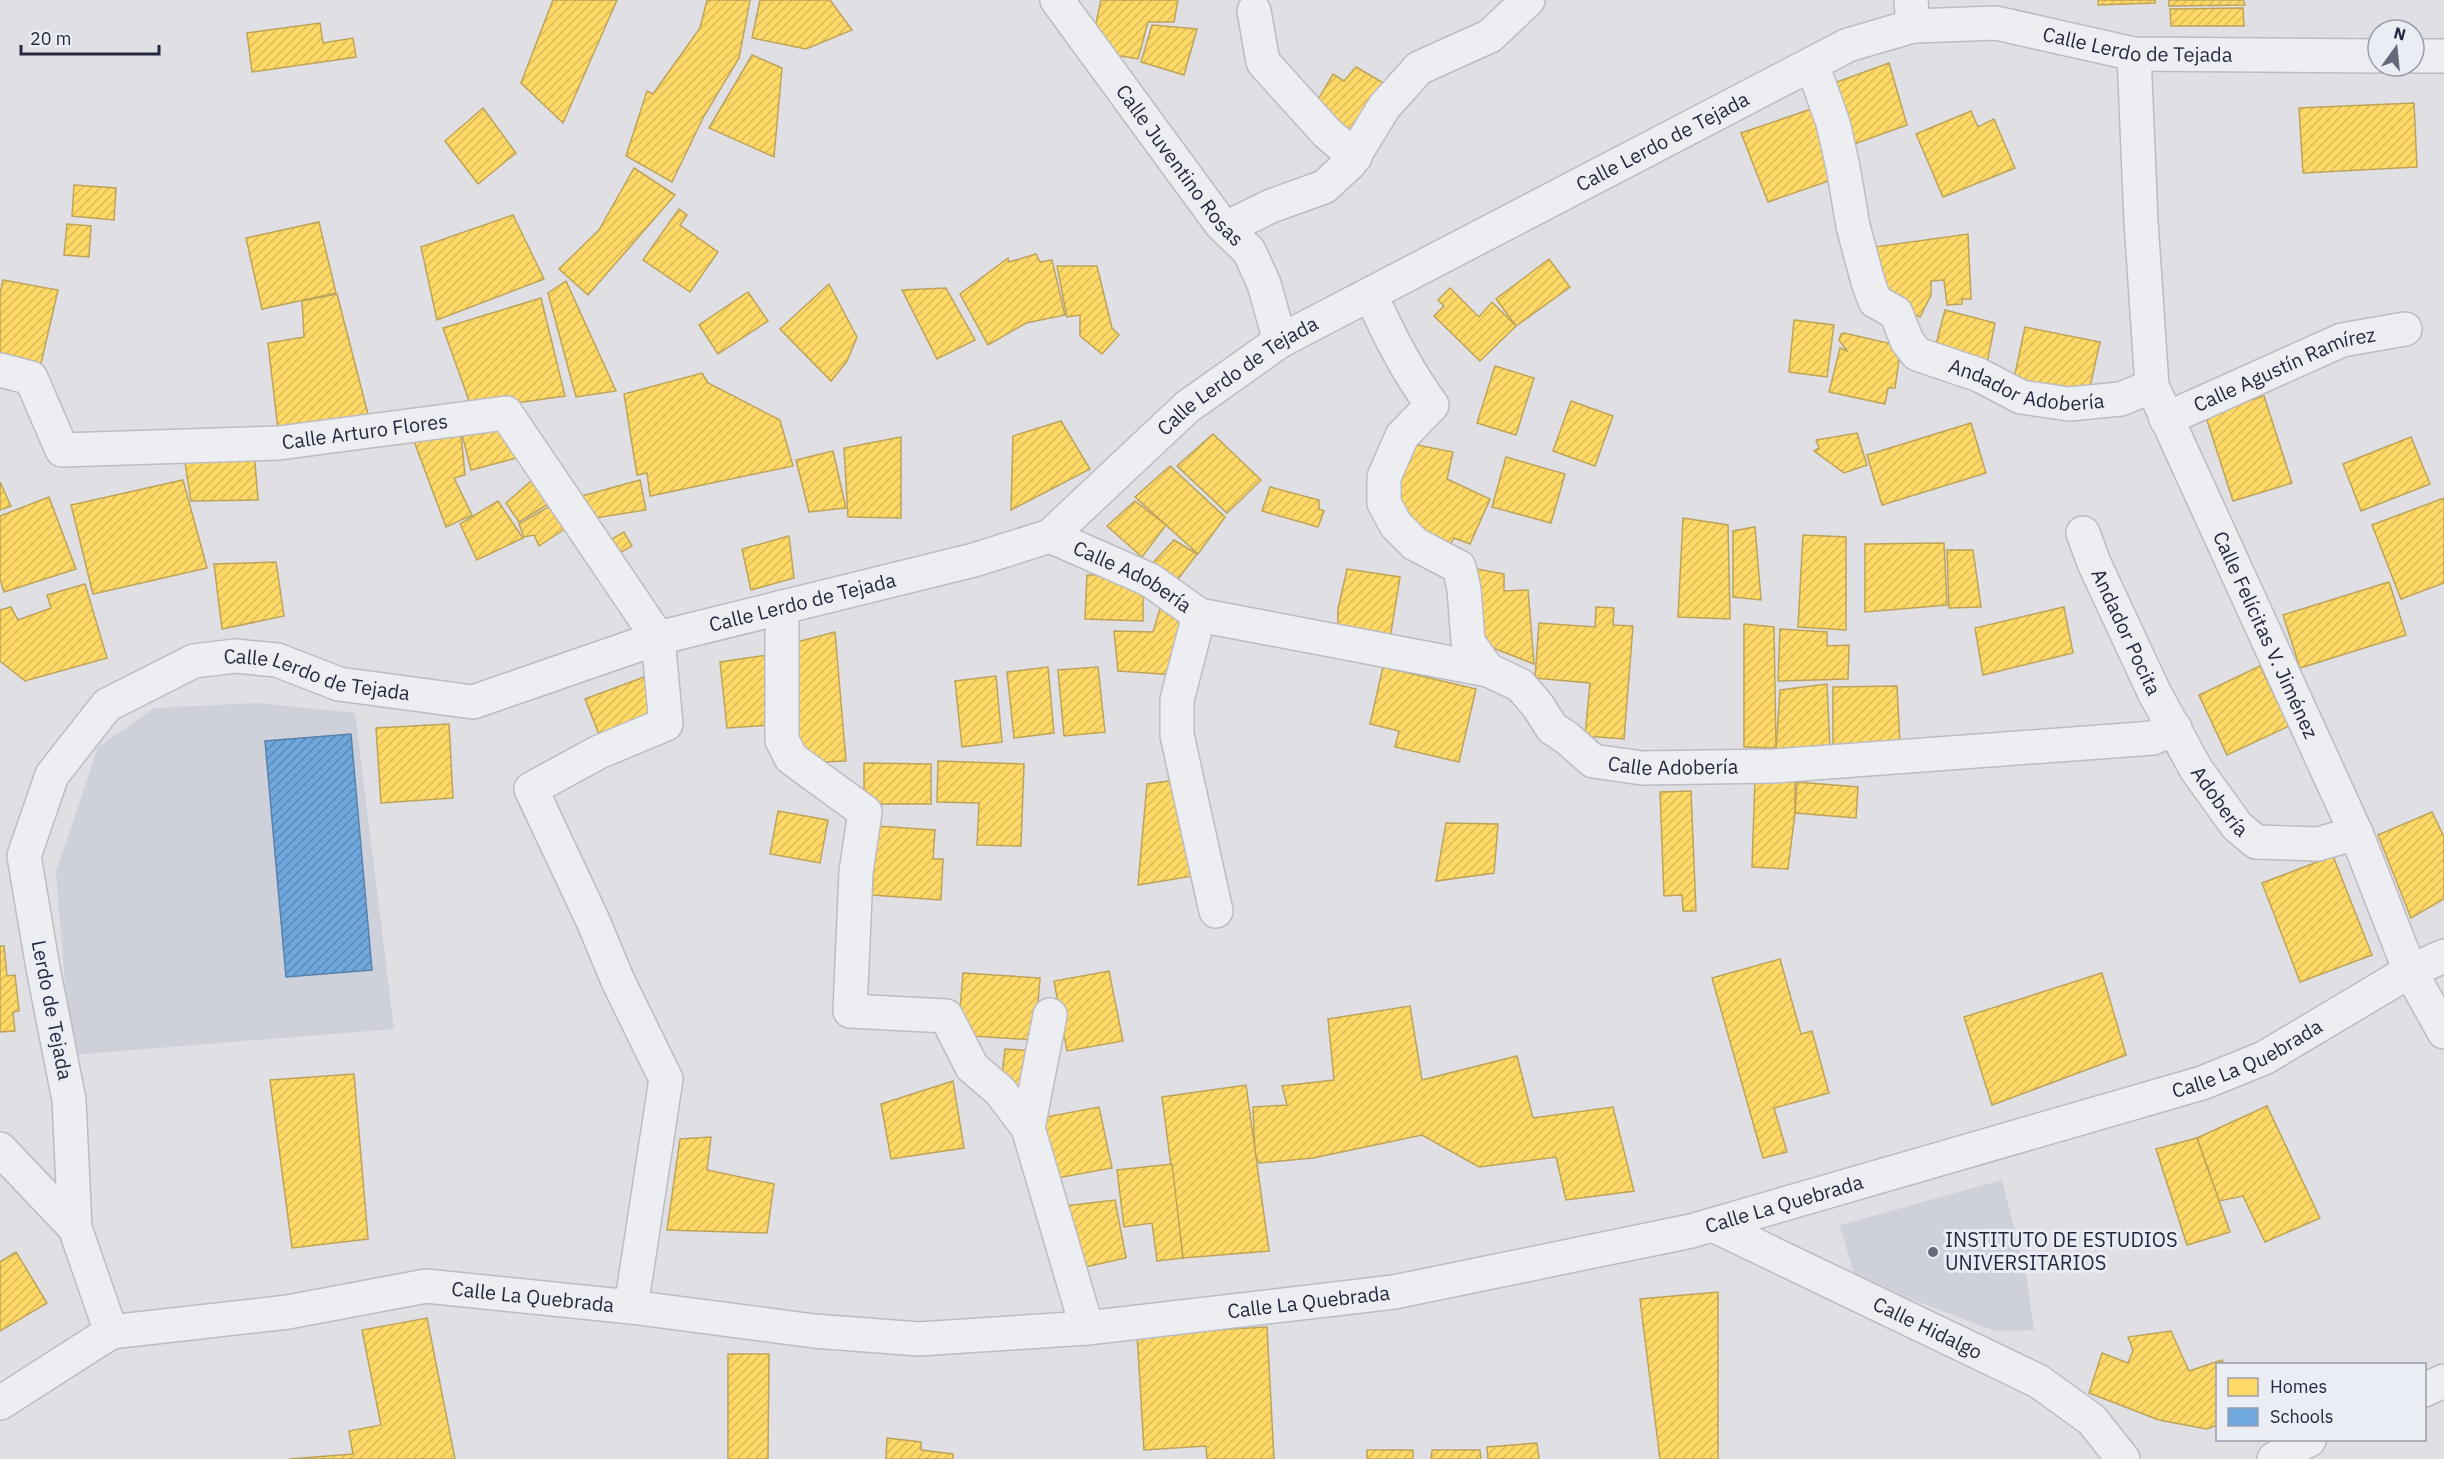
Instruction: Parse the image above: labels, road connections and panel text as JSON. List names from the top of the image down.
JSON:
{
  "streets": {
    "street": [
      "Calle Lerdo de Tejada",
      "Calle Juventino Rosas",
      "Calle Agustín Ramírez",
      "Andador Adobería",
      "Calle Arturo Flores",
      "Calle Adobería",
      "Andador Pocita",
      "Calle Felícitas V. Jiménez",
      "Adobería",
      "Lerdo de Tejada",
      "Calle La Quebrada",
      "Calle Hidalgo"
    ]
  },
  "crossings": [
    ["Calle Lerdo de Tejada", "Calle Juventino Rosas"],
    ["Calle Lerdo de Tejada", "Andador Adobería"],
    ["Calle Lerdo de Tejada", "Calle Arturo Flores"],
    ["Calle Lerdo de Tejada", "Calle Adobería"],
    ["Calle Lerdo de Tejada", "Calle Felícitas V. Jiménez"],
    ["Calle Lerdo de Tejada", "Lerdo de Tejada"],
    ["Calle Agustín Ramírez", "Calle Felícitas V. Jiménez"],
    ["Andador Adobería", "Calle Felícitas V. Jiménez"],
    ["Calle Adobería", "Andador Pocita"],
    ["Calle Adobería", "Adobería"],
    ["Andador Pocita", "Adobería"],
    ["Calle Felícitas V. Jiménez", "Adobería"],
    ["Calle Felícitas V. Jiménez", "Calle La Quebrada"],
    ["Lerdo de Tejada", "Calle La Quebrada"],
    ["Calle La Quebrada", "Calle Hidalgo"]
  ],
  "places": ["INSTITUTO DE ESTUDIOS UNIVERSITARIOS"],
  "legend": ["Homes", "Schools"],
  "scale_bar": "20 m",
  "north": "top"
}
